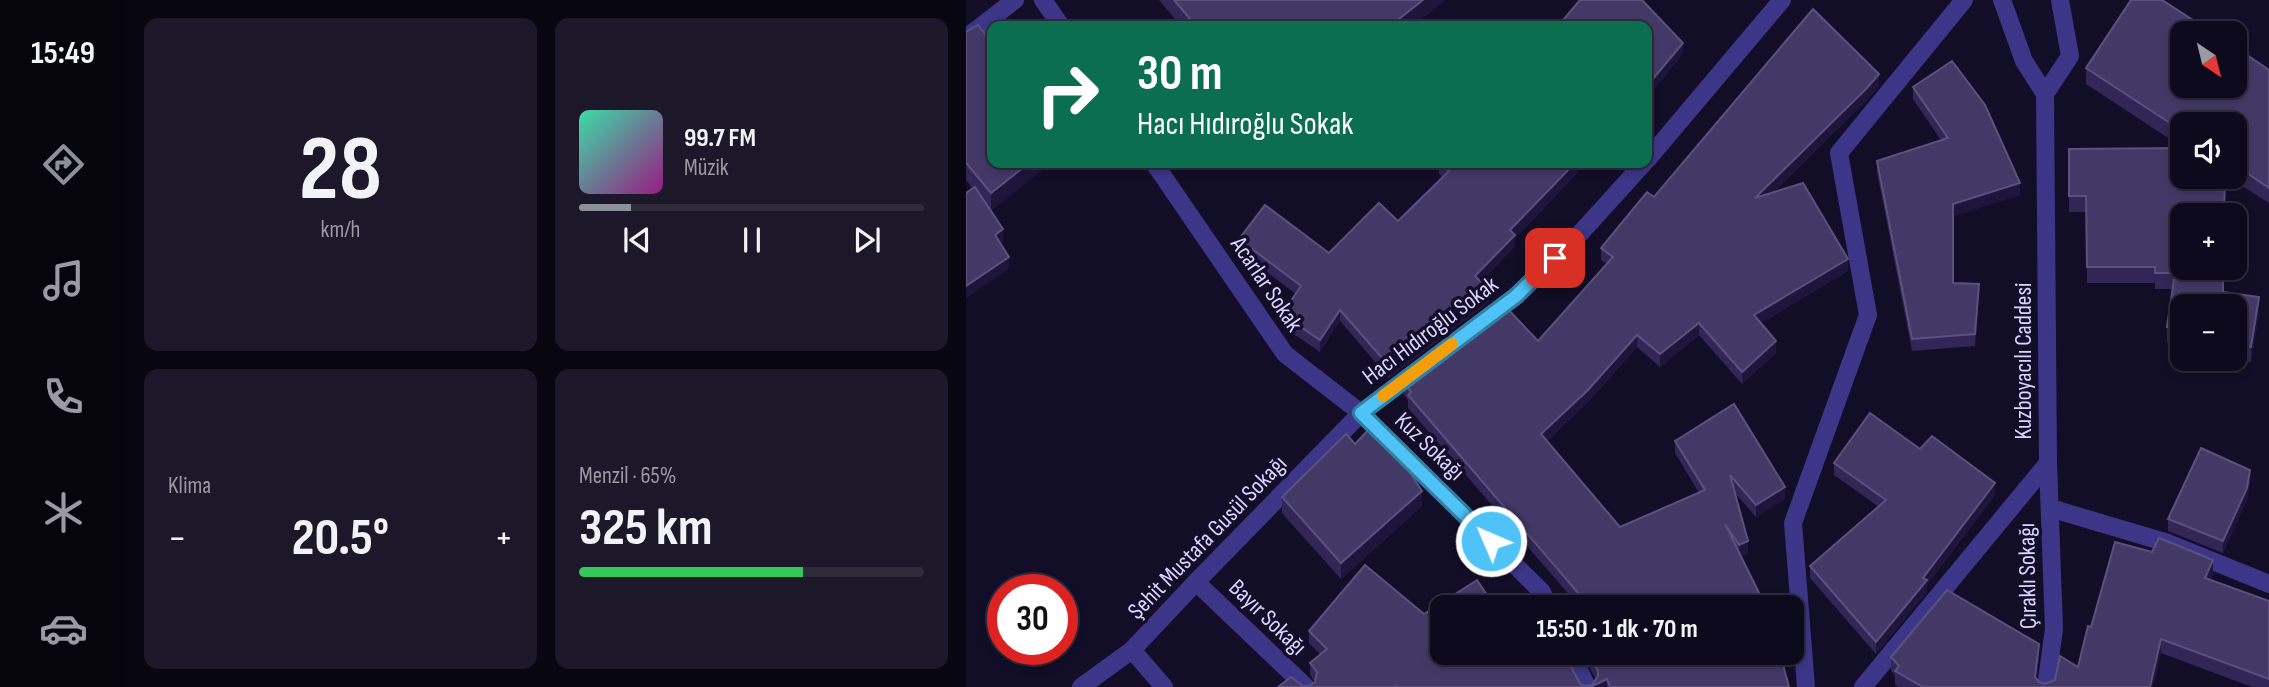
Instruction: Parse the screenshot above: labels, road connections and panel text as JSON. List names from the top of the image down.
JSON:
{
  "streets": {
    "street": [
      "Acarlar Sokak",
      "Hacı Hıdıroğlu Sokak",
      "Kuzboyacılı Caddesi",
      "Kuz Sokağı",
      "Şehit Mustafa Gusül Sokağı",
      "Çıraklı Sokağı",
      "Bayır Sokağı"
    ]
  },
  "crossings": [
    ["Acarlar Sokak", "Hacı Hıdıroğlu Sokak"],
    ["Acarlar Sokak", "Kuz Sokağı"],
    ["Acarlar Sokak", "Şehit Mustafa Gusül Sokağı"],
    ["Hacı Hıdıroğlu Sokak", "Kuz Sokağı"],
    ["Hacı Hıdıroğlu Sokak", "Şehit Mustafa Gusül Sokağı"],
    ["Kuzboyacılı Caddesi", "Çıraklı Sokağı"],
    ["Kuz Sokağı", "Şehit Mustafa Gusül Sokağı"],
    ["Şehit Mustafa Gusül Sokağı", "Bayır Sokağı"]
  ],
  "north": "bottom right",
  "page": {
    "tabs": "15:49",
    "tile": [
      ["28", "km/h"],
      "Klima",
      ["Menzil · 65%", "325 km"]
    ],
    "map_buttons": ["+", "−"],
    "turn": ["30 m", "Hacı Hıdıroğlu Sokak"],
    "song": ["99.7 FM", "Müzik"],
    "heat": ["−", "20.5°", "+"],
    "limit": "30",
    "trip": "15:50 · 1 dk · 70 m"
  }
}
